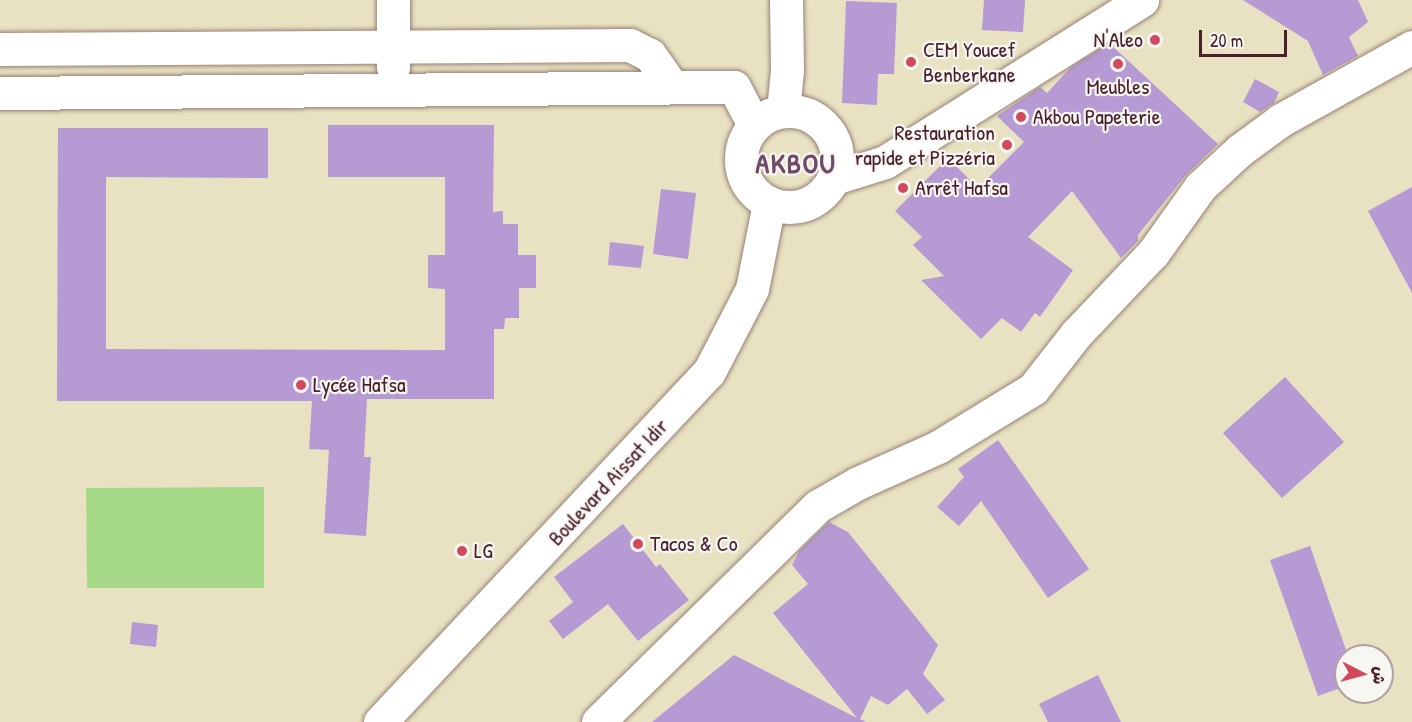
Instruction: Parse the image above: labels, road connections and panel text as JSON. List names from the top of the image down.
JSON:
{
  "streets": {
    "street": ["Boulevard Aissat Idir"]
  },
  "districts": ["AKBOU"],
  "places": [
    "N'Aleo",
    "CEM Youcef Benberkane",
    "Meubles",
    "Akbou Papeterie",
    "Restauration rapide et Pizzéria",
    "Arrêt Hafsa",
    "Lycée Hafsa",
    "Tacos & Co",
    "LG"
  ],
  "scale_bar": "20 m",
  "north": "right"
}
